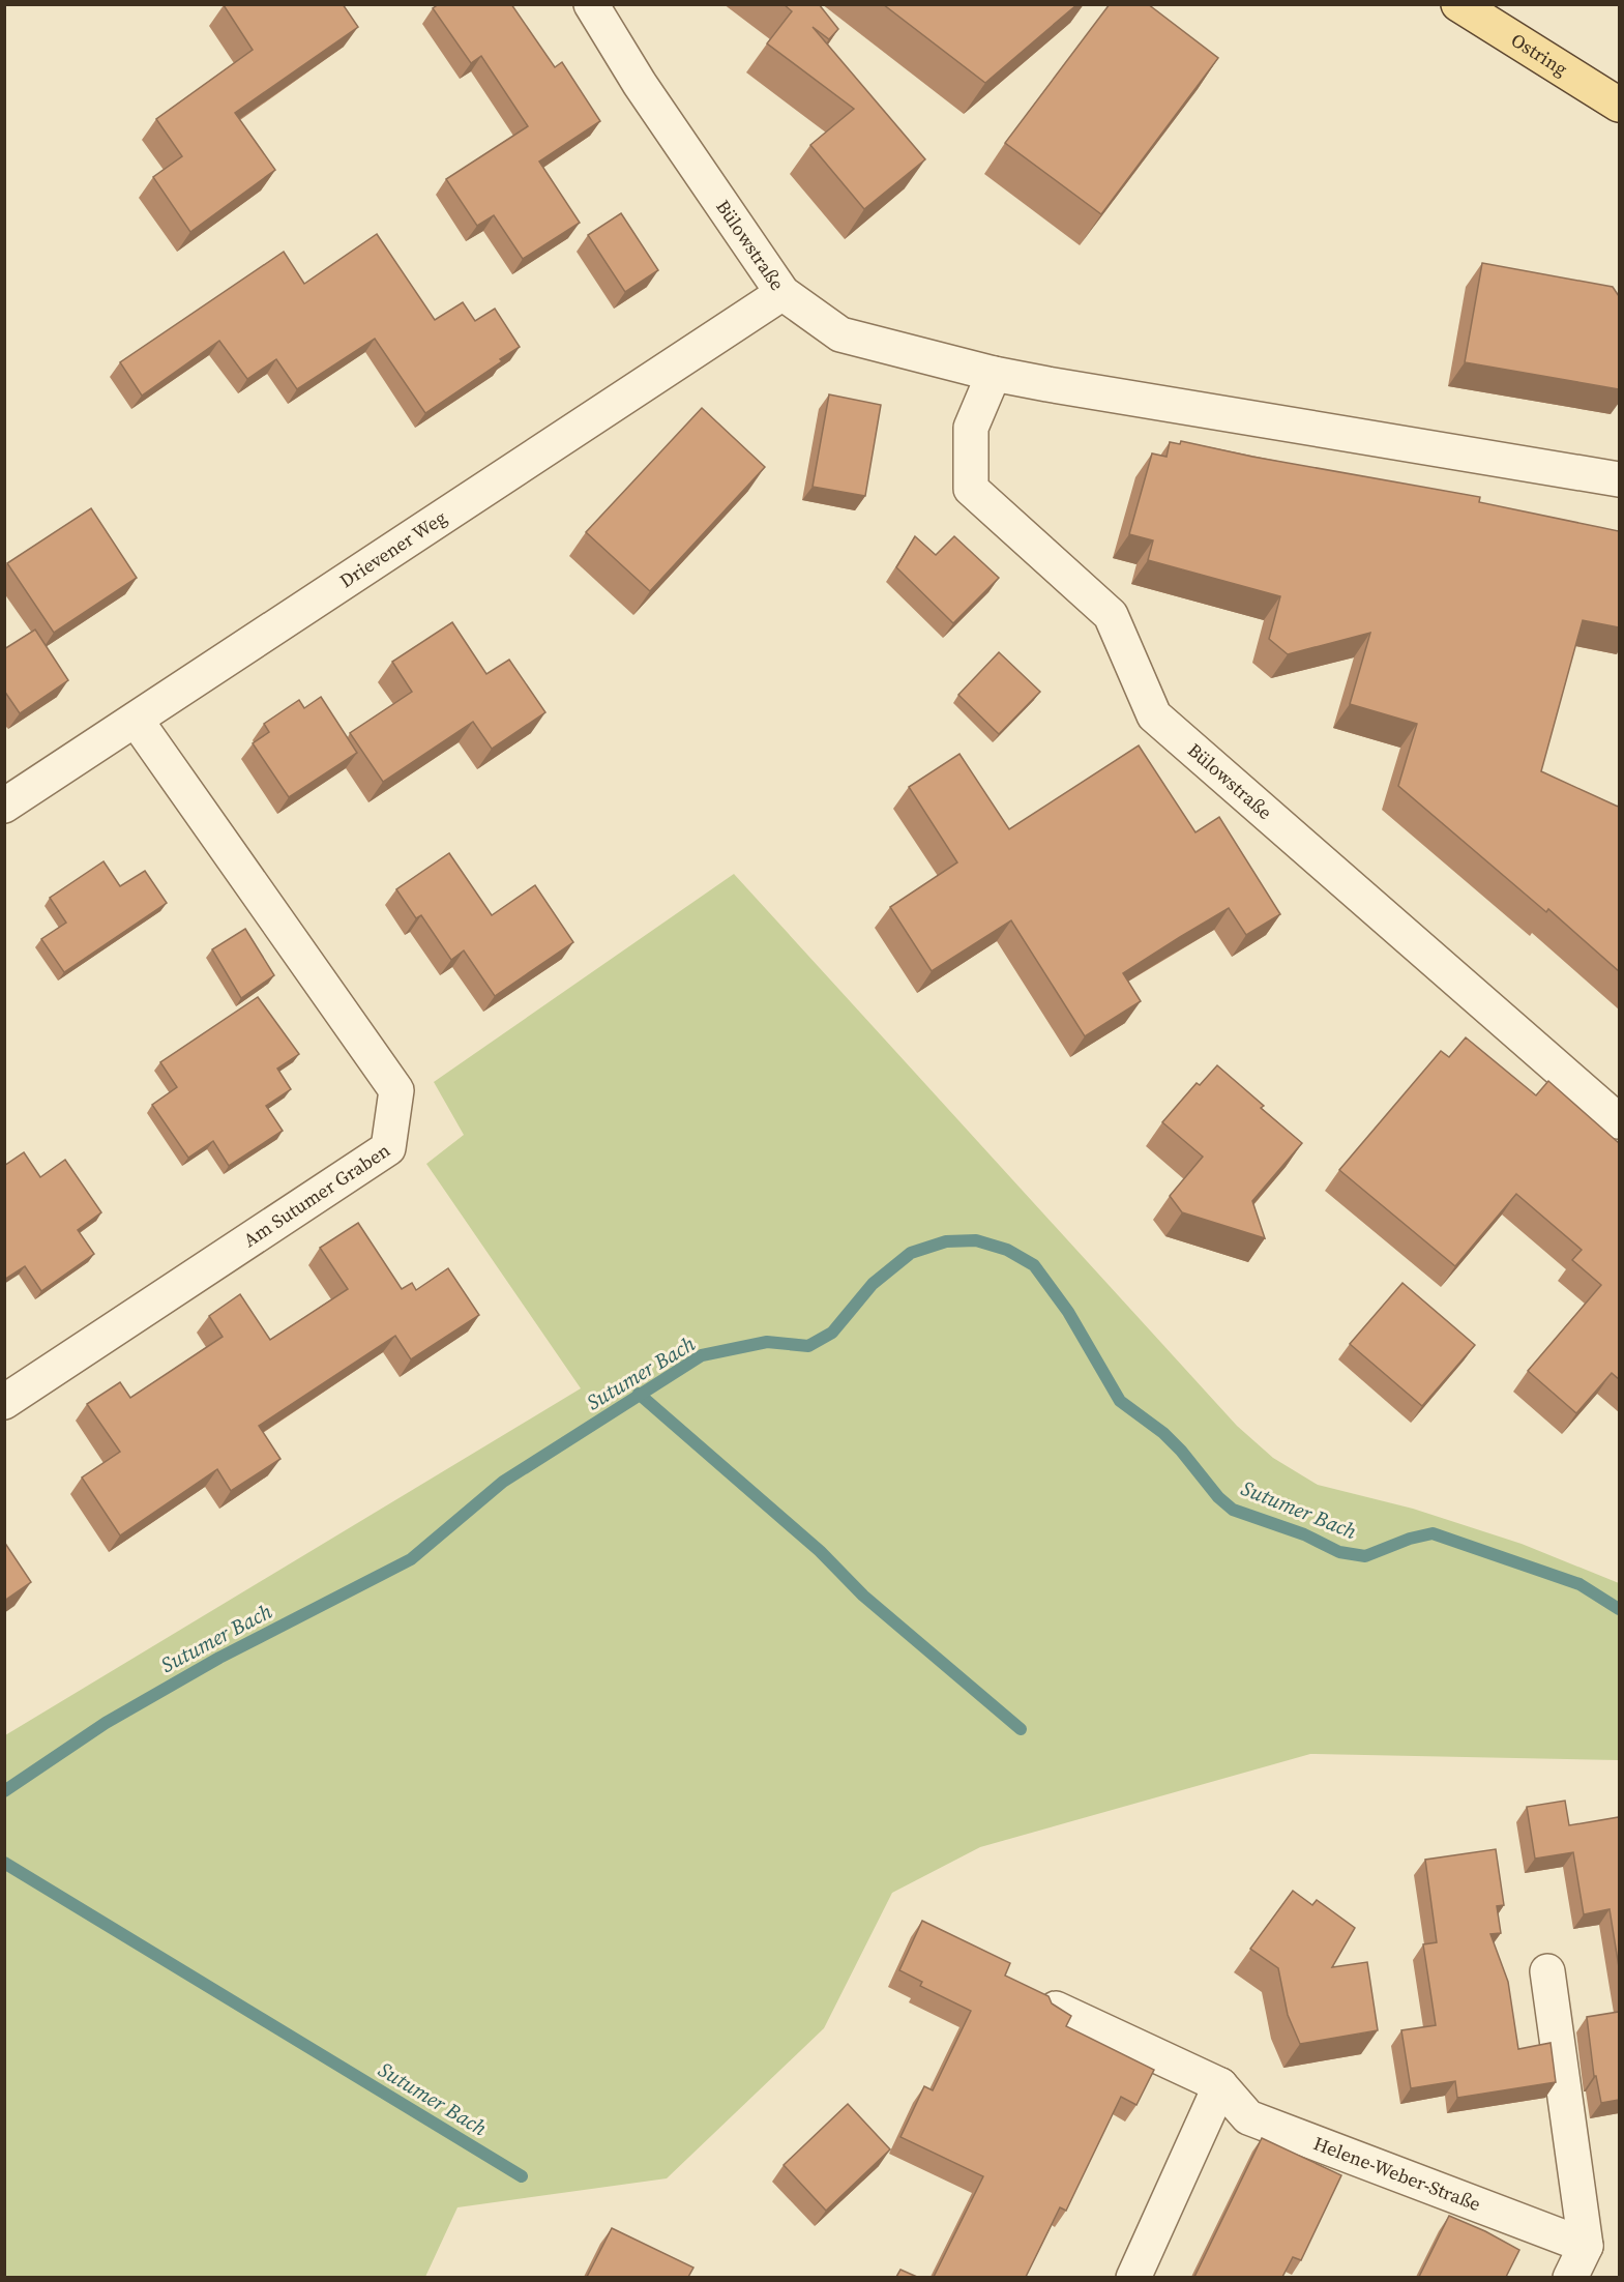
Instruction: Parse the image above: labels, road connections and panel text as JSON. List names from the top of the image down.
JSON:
{
  "streets": {
    "main road": ["Ostring"],
    "street": [
      "Bülowstraße",
      "Drievener Weg",
      "Am Sutumer Graben",
      "Helene-Weber-Straße"
    ]
  },
  "crossings": [
    ["Bülowstraße", "Drievener Weg"],
    ["Drievener Weg", "Am Sutumer Graben"]
  ],
  "water": ["Sutumer Bach"]
}
